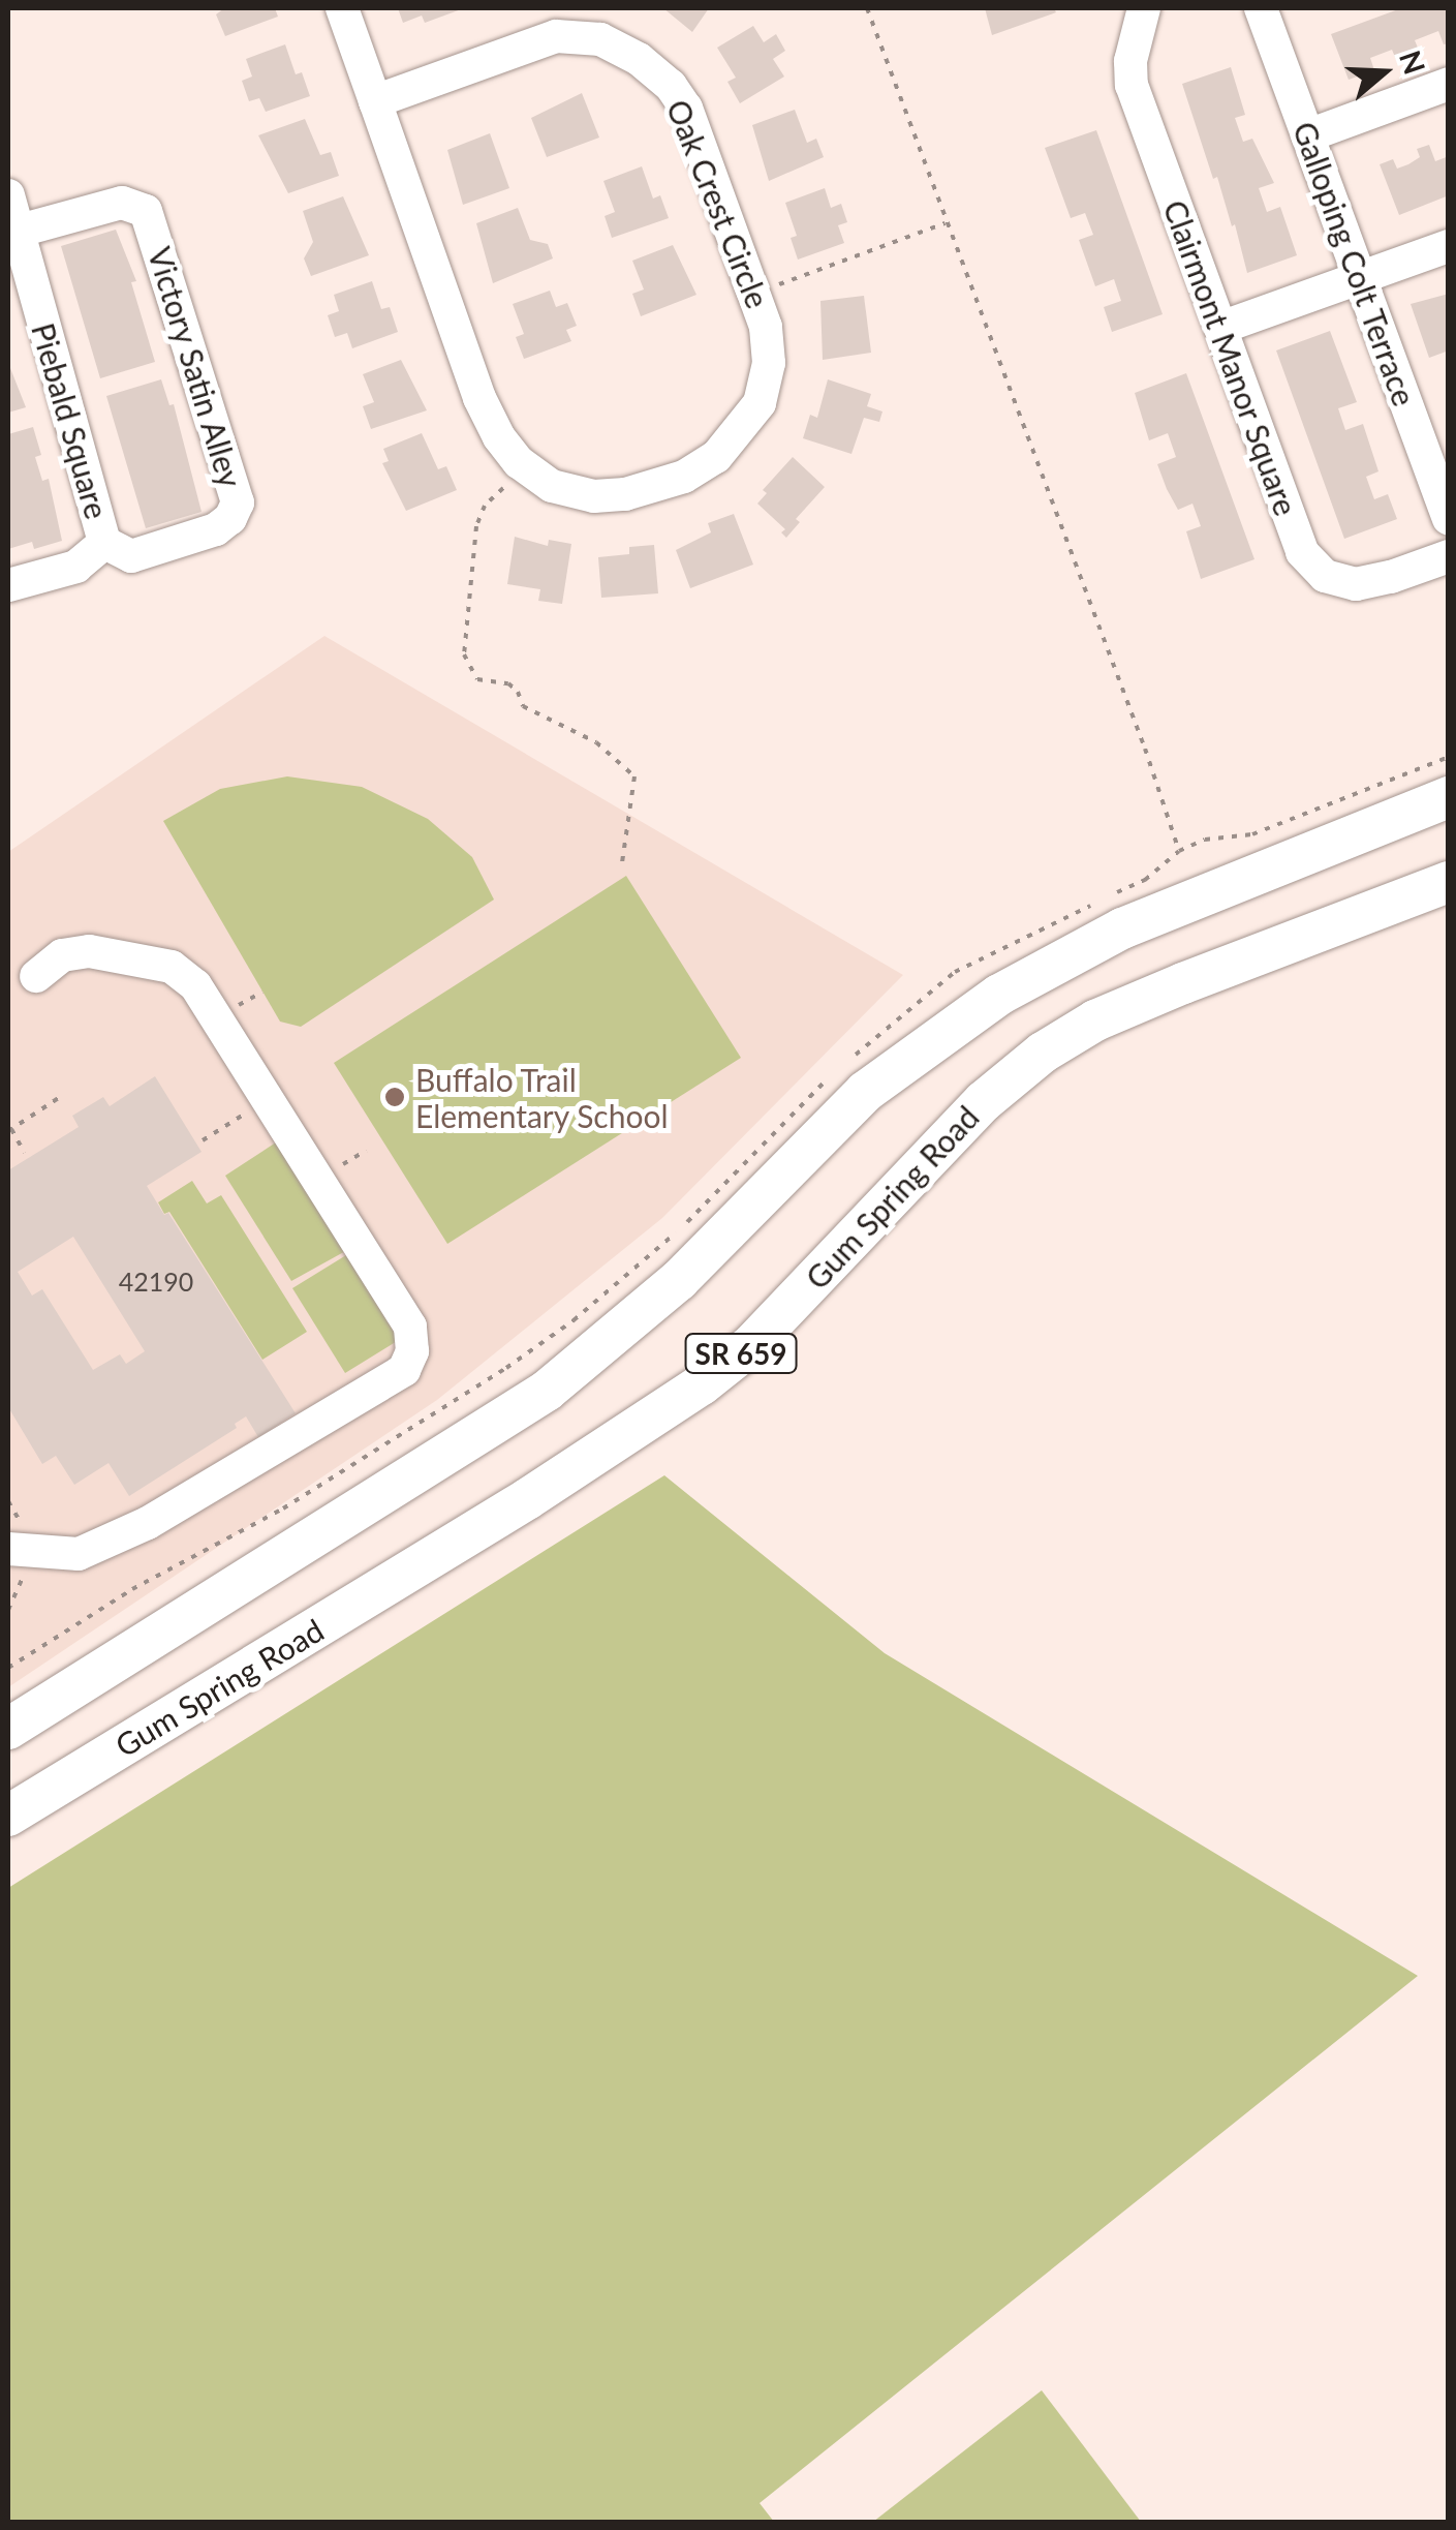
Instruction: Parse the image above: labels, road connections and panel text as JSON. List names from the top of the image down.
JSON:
{
  "streets": {
    "main road": ["Gum Spring Road", "SR 659"],
    "street": [
      "Oak Crest Circle",
      "Galloping Colt Terrace",
      "Clairmont Manor Square",
      "Victory Satin Alley",
      "Piebald Square"
    ]
  },
  "crossings": [
    ["Victory Satin Alley", "Piebald Square"]
  ],
  "places": ["Buffalo Trail Elementary School"],
  "house_numbers": ["42190"],
  "north": "right"
}
